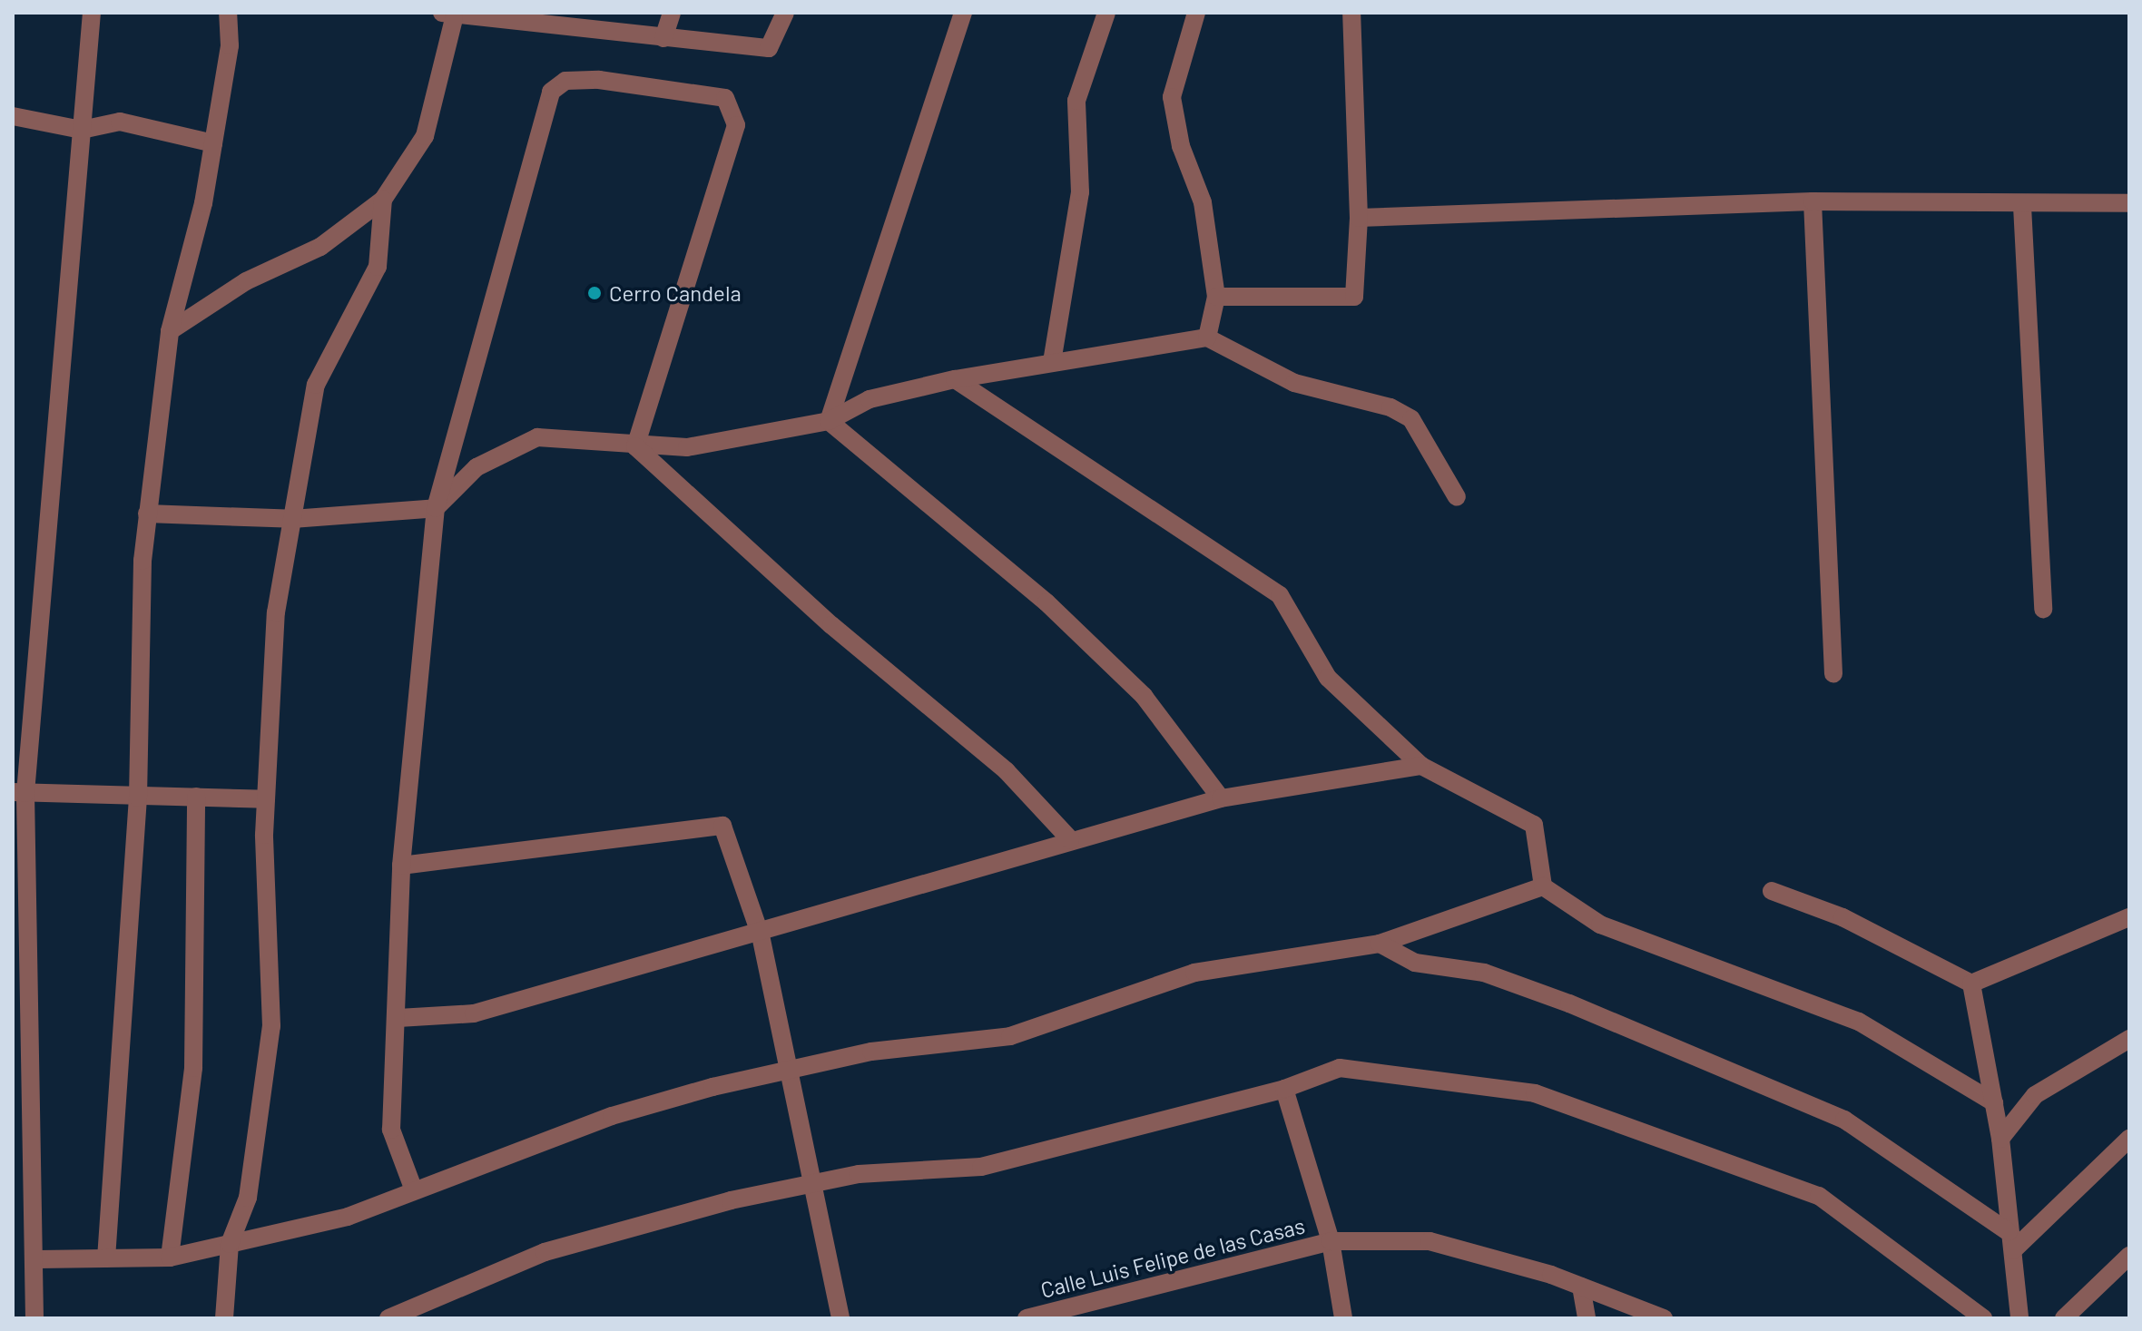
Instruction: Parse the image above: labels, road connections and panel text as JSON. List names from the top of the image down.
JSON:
{
  "streets": {
    "street": ["Calle Luis Felipe de las Casas"]
  },
  "places": ["Cerro Candela"]
}
